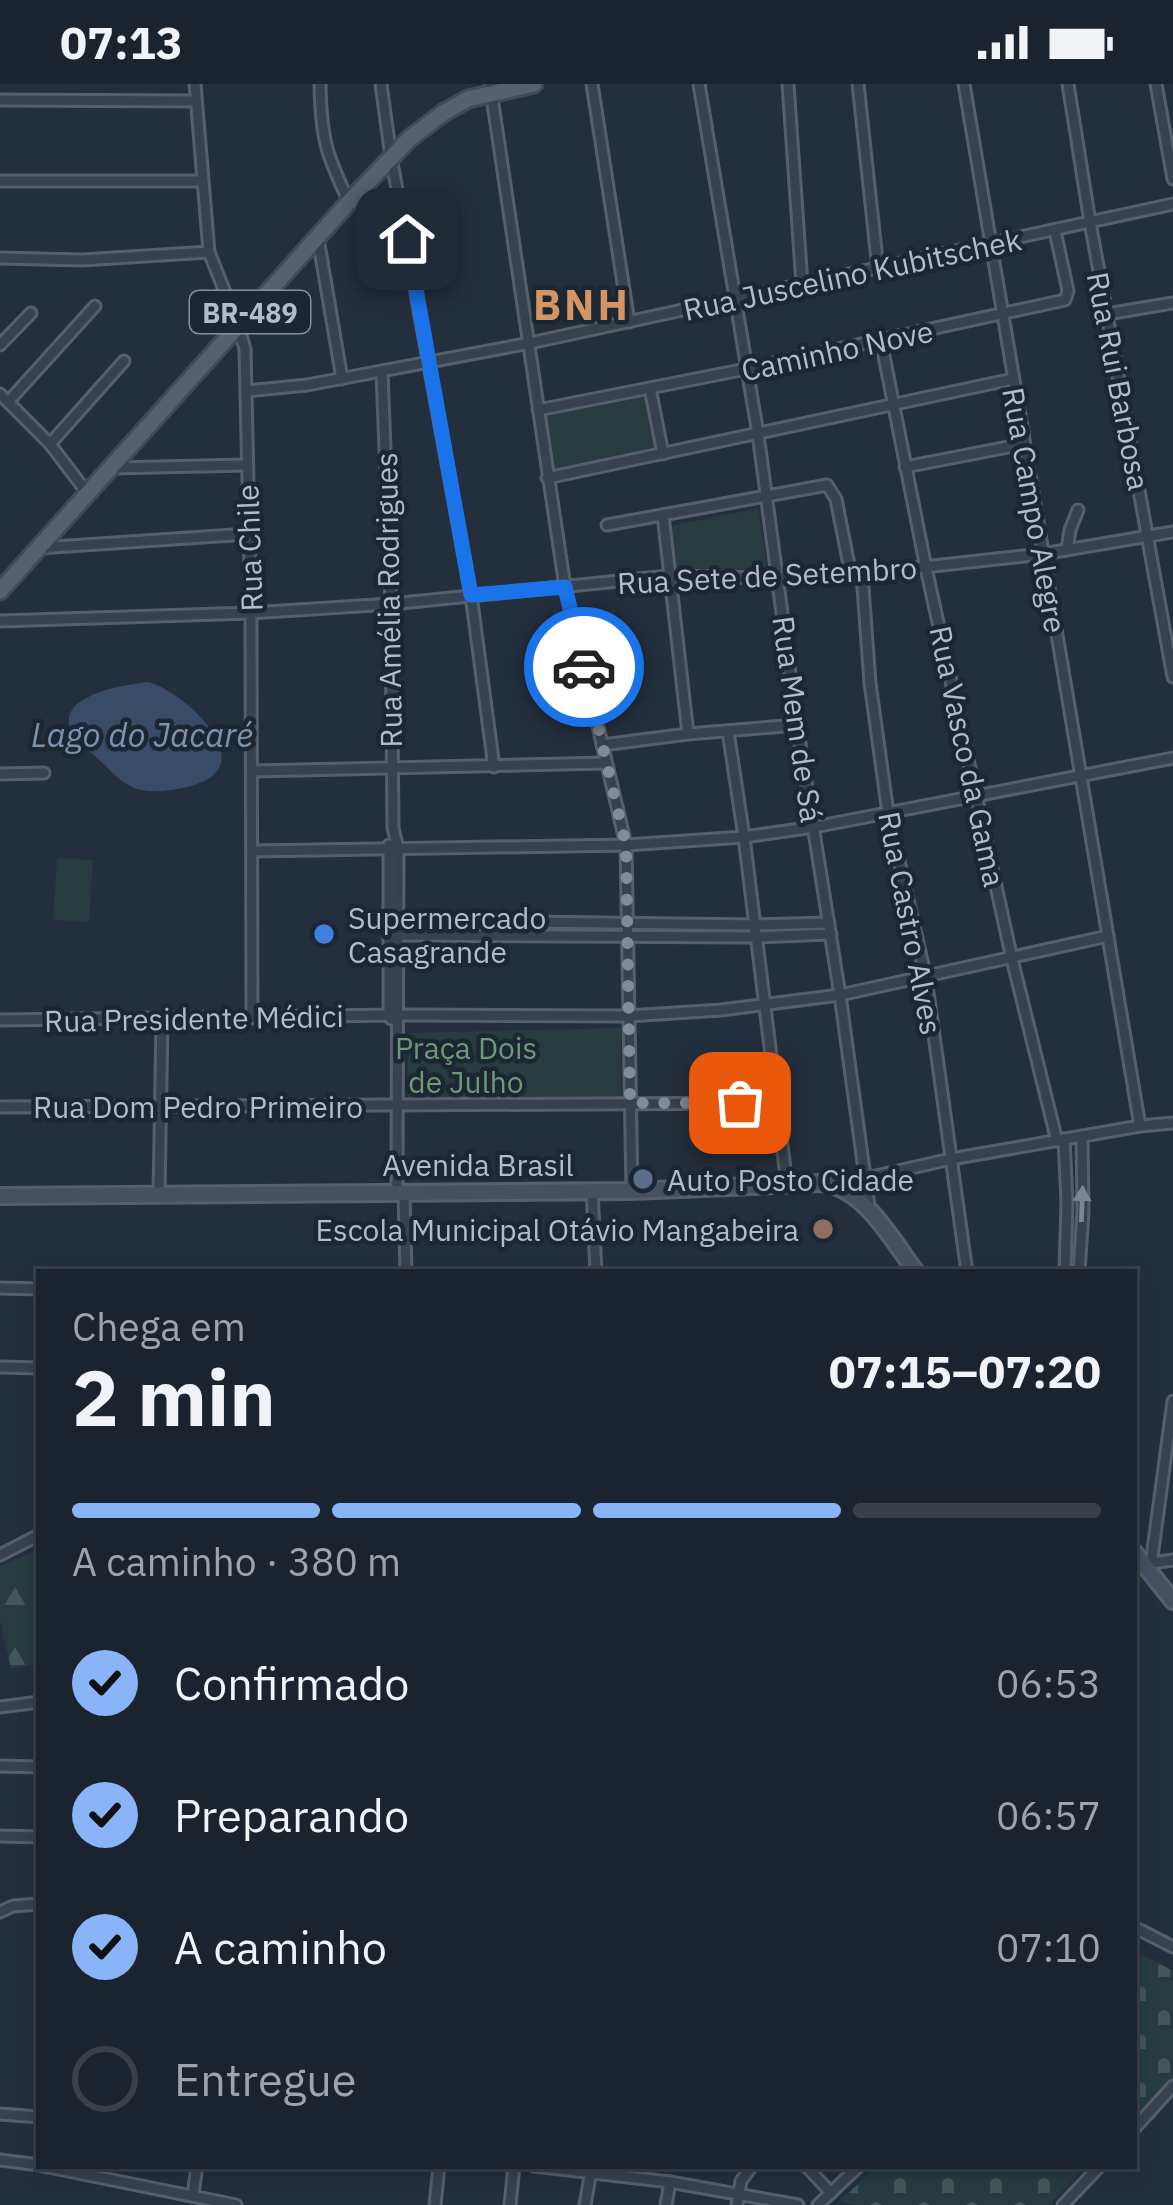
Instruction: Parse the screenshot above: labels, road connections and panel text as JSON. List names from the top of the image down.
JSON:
{
  "streets": {
    "main road": ["BR-489"],
    "street": [
      "Rua Juscelino Kubitschek",
      "Caminho Nove",
      "Rua Rui Barbosa",
      "Rua Campo Alegre",
      "Rua Chile",
      "Rua Sete de Setembro",
      "Rua Amélia Rodrigues",
      "Rua Mem de Sá",
      "Rua Vasco da Gama",
      "Rua Castro Alves",
      "Rua Presidente Médici",
      "Rua Dom Pedro Primeiro",
      "Avenida Brasil"
    ]
  },
  "crossings": [
    ["Rua Juscelino Kubitschek", "Caminho Nove"],
    ["Rua Juscelino Kubitschek", "Rua Rui Barbosa"],
    ["Rua Juscelino Kubitschek", "Rua Campo Alegre"],
    ["Rua Juscelino Kubitschek", "Rua Chile"],
    ["Rua Juscelino Kubitschek", "Rua Amélia Rodrigues"],
    ["Rua Juscelino Kubitschek", "Rua Mem de Sá"],
    ["BR-489", "Rua Chile"],
    ["Caminho Nove", "Rua Campo Alegre"],
    ["Caminho Nove", "Rua Mem de Sá"],
    ["Caminho Nove", "Rua Vasco da Gama"],
    ["Rua Rui Barbosa", "Rua Sete de Setembro"],
    ["Rua Campo Alegre", "Rua Sete de Setembro"],
    ["Rua Chile", "Rua Sete de Setembro"],
    ["Rua Chile", "Rua Presidente Médici"],
    ["Rua Sete de Setembro", "Rua Amélia Rodrigues"],
    ["Rua Sete de Setembro", "Rua Mem de Sá"],
    ["Rua Sete de Setembro", "Rua Vasco da Gama"],
    ["Rua Sete de Setembro", "Rua Castro Alves"],
    ["Rua Amélia Rodrigues", "Rua Presidente Médici"],
    ["Rua Mem de Sá", "Rua Castro Alves"]
  ],
  "districts": ["BNH"],
  "water": ["Lago do Jacaré"],
  "parks": ["Praça Dois de Julho"],
  "places": ["Supermercado Casagrande", "Auto Posto Cidade", "Escola Municipal Otávio Mangabeira"],
  "page": {
    "status": "07:13",
    "heading": ["2 min", "Chega em", "07:15–07:20"],
    "bar": "A caminho · 380 m",
    "list": [
      ["Confirmado", "06:53"],
      ["Preparando", "06:57"],
      ["A caminho", "07:10"],
      "Entregue"
    ]
  }
}
